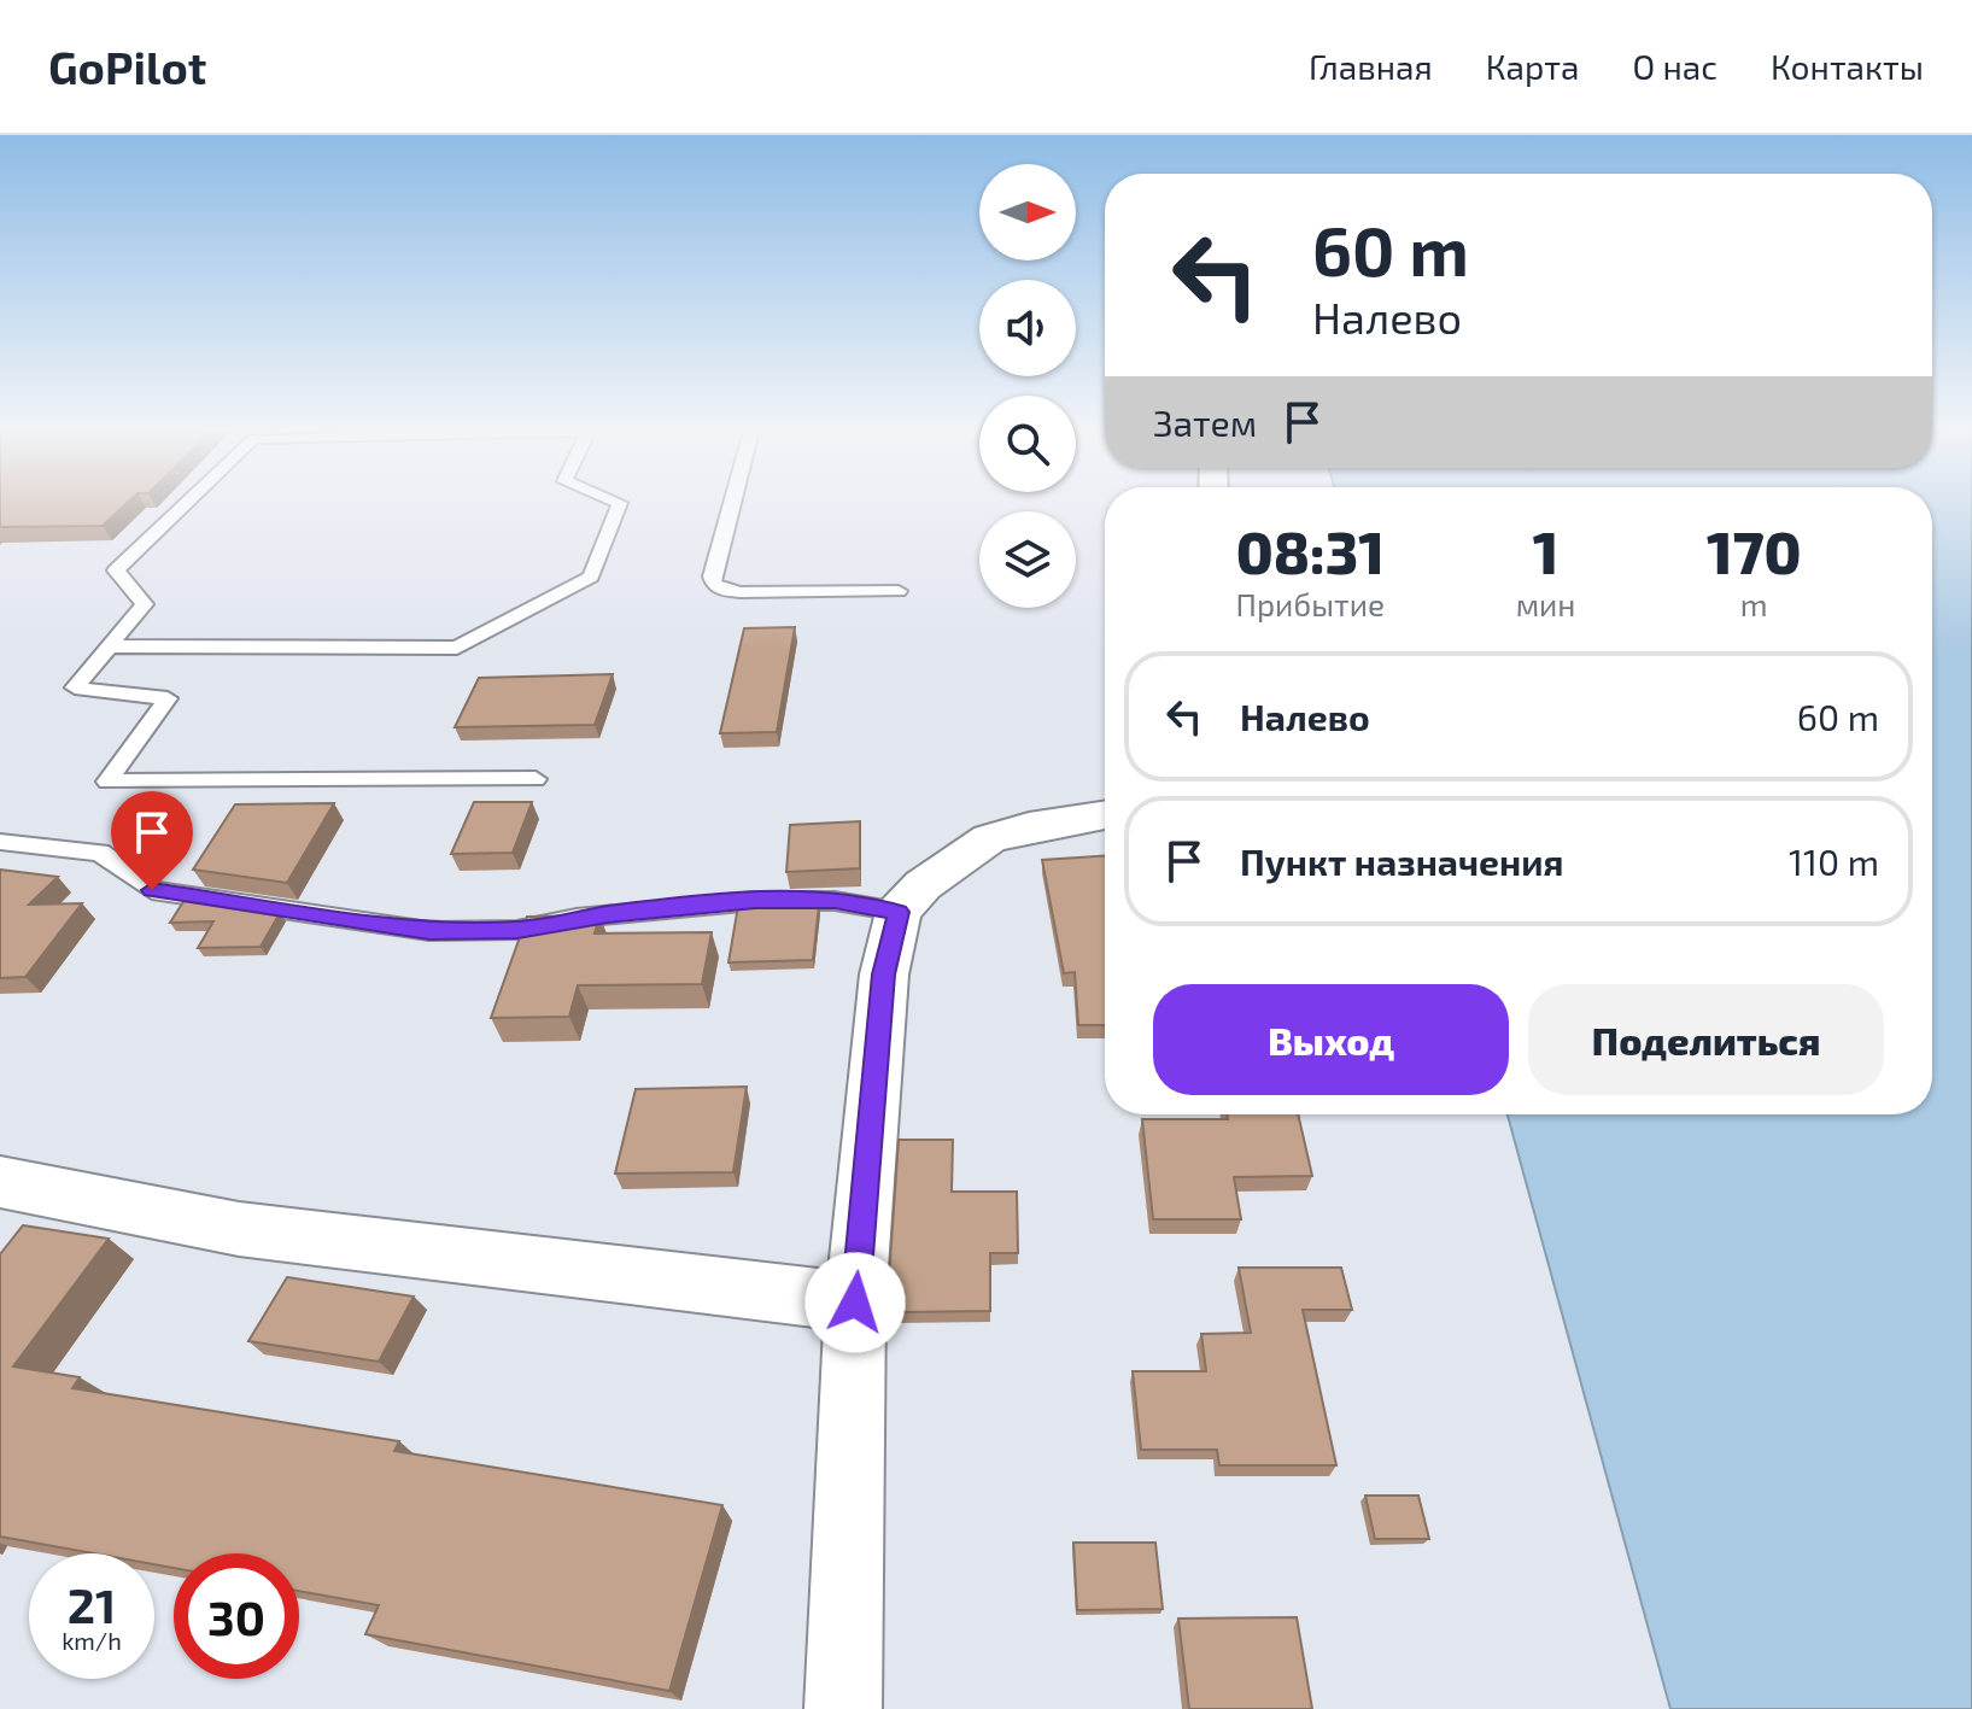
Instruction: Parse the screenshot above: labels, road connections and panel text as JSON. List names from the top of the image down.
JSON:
{
  "north": "right",
  "page": {
    "header": "GoPilot",
    "nav": [
      "Главная",
      "Карта",
      "О нас",
      "Контакты"
    ],
    "turn": ["60 m", "Налево"],
    "then": "Затем",
    "eta": [
      "08:31",
      "Прибытие",
      "1",
      "мин",
      "170",
      "m"
    ],
    "list": [
      {
        "name": "Налево",
        "value": "60 m"
      },
      {
        "name": "Пункт назначения",
        "value": "110 m"
      }
    ],
    "buttons": ["Выход", "Поделиться"],
    "speed": "21 km/h",
    "limit": "30"
  }
}
